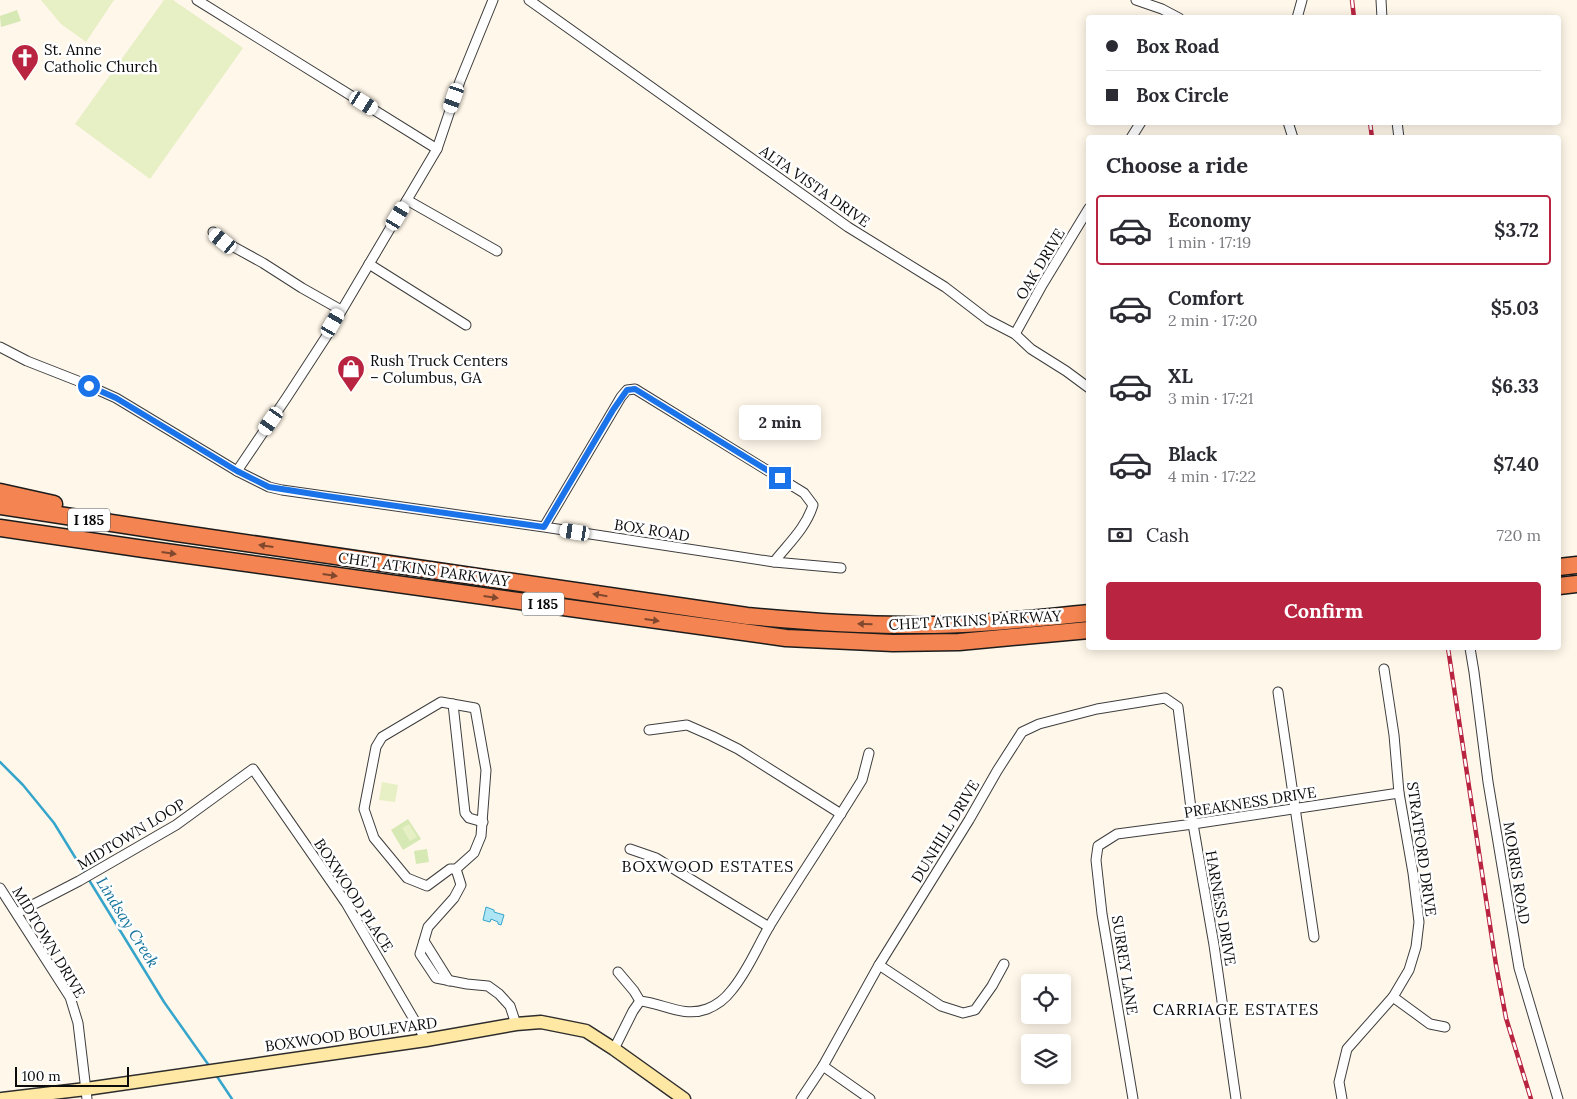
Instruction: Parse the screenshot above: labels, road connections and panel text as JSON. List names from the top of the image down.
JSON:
{
  "streets": {
    "highway": ["I 185", "CHET ATKINS PARKWAY"],
    "street": [
      "ALTA VISTA DRIVE",
      "OAK DRIVE",
      "BOX ROAD",
      "PREAKNESS DRIVE",
      "DUNHILL DRIVE",
      "MIDTOWN LOOP",
      "STRATFORD DRIVE",
      "MORRIS ROAD",
      "BOXWOOD PLACE",
      "HARNESS DRIVE",
      "MIDTOWN DRIVE",
      "SURREY LANE",
      "BOXWOOD BOULEVARD"
    ]
  },
  "crossings": [
    ["ALTA VISTA DRIVE", "OAK DRIVE"],
    ["PREAKNESS DRIVE", "STRATFORD DRIVE"],
    ["PREAKNESS DRIVE", "HARNESS DRIVE"],
    ["PREAKNESS DRIVE", "SURREY LANE"],
    ["DUNHILL DRIVE", "HARNESS DRIVE"],
    ["MIDTOWN LOOP", "BOXWOOD PLACE"],
    ["MIDTOWN LOOP", "MIDTOWN DRIVE"],
    ["BOXWOOD PLACE", "BOXWOOD BOULEVARD"],
    ["MIDTOWN DRIVE", "BOXWOOD BOULEVARD"]
  ],
  "districts": ["BOXWOOD ESTATES", "CARRIAGE ESTATES"],
  "water": ["Lindsay Creek"],
  "places": {
    "church": ["St. Anne Catholic Church"],
    "shop": ["Rush Truck Centers – Columbus, GA"]
  },
  "scale_bar": "100 m",
  "page": {
    "banner": ["Box Road", "Box Circle"],
    "heading": "Choose a ride",
    "list": [
      {
        "name": "Economy",
        "note": "1 min · 17:19",
        "value": "$3.72"
      },
      {
        "name": "Comfort",
        "note": "2 min · 17:20",
        "value": "$5.03"
      },
      {
        "name": "XL",
        "note": "3 min · 17:21",
        "value": "$6.33"
      },
      {
        "name": "Black",
        "note": "4 min · 17:22",
        "value": "$7.40"
      }
    ],
    "bubble": "2 min",
    "pay": ["Cash", "720 m"],
    "buttons": "Confirm",
    "scale": "100 m"
  }
}
